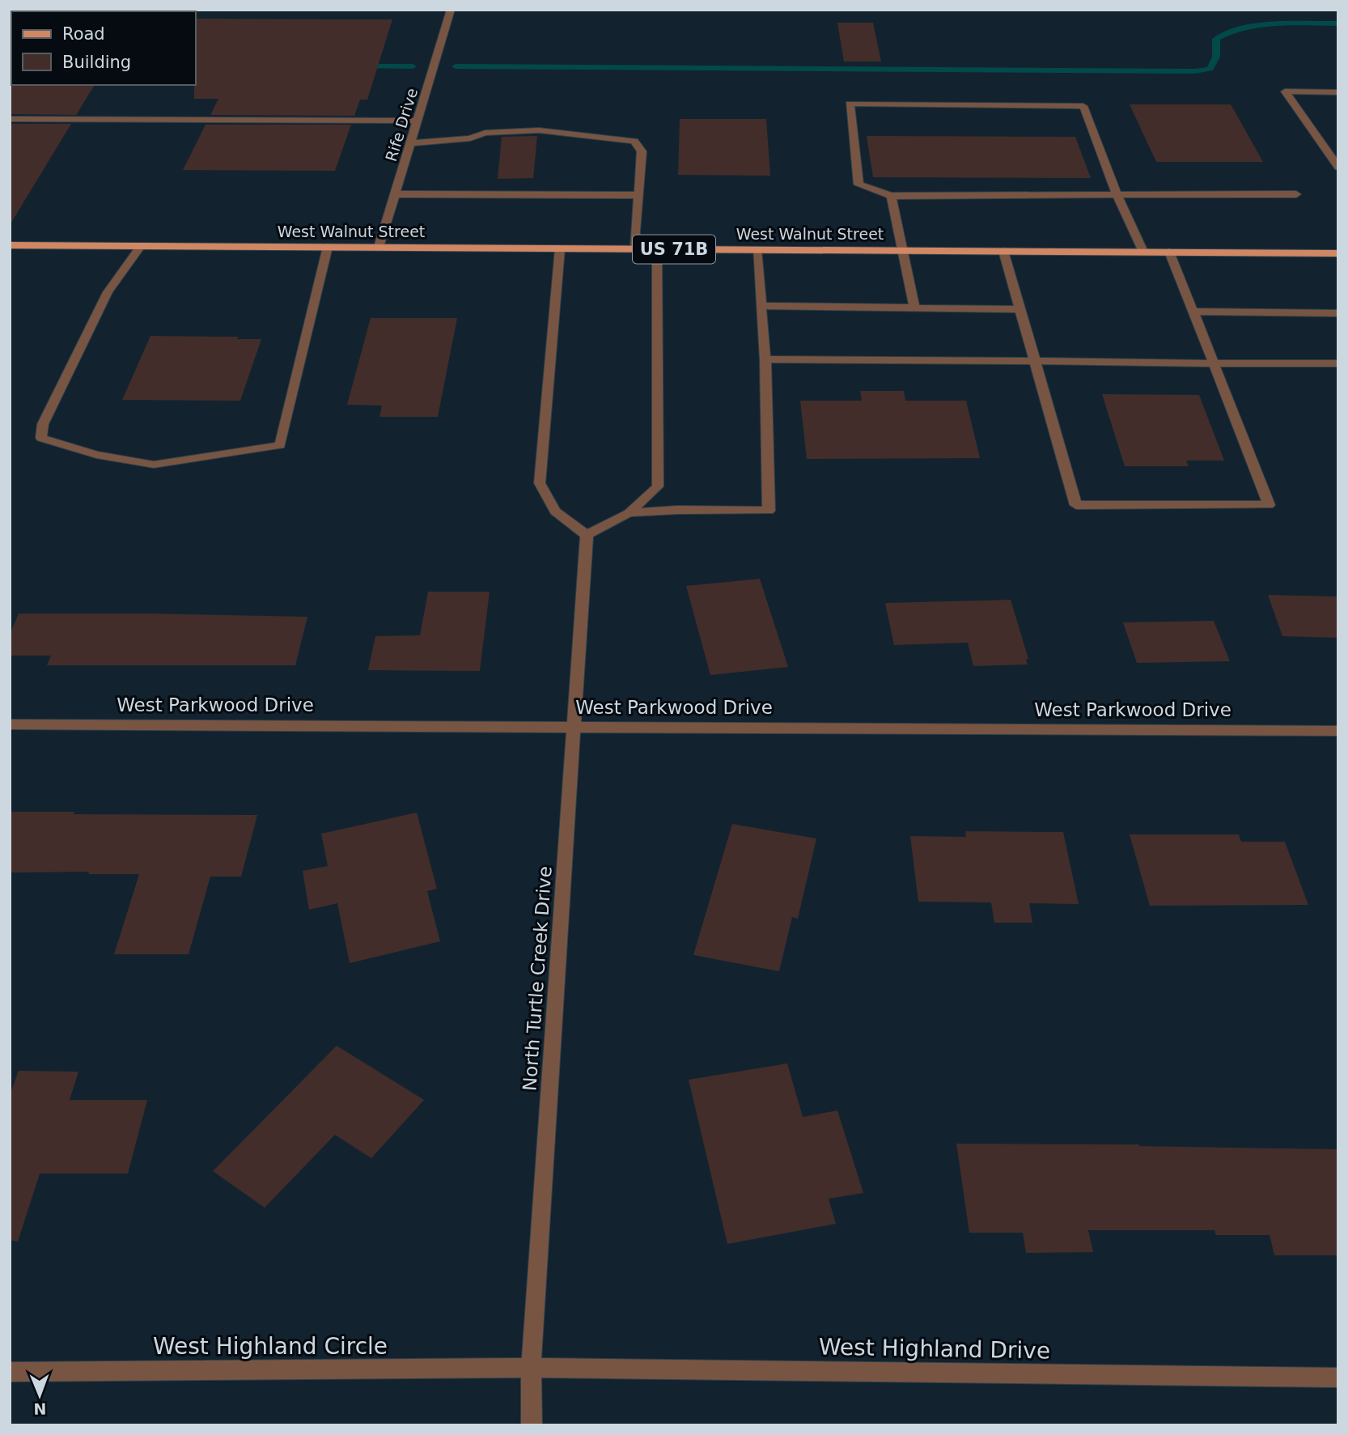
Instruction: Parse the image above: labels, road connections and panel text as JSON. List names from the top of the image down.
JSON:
{
  "streets": {
    "main road": ["West Walnut Street", "US 71B"],
    "street": [
      "Rife Drive",
      "West Parkwood Drive",
      "North Turtle Creek Drive",
      "West Highland Circle",
      "West Highland Drive"
    ]
  },
  "crossings": [
    ["Rife Drive", "West Walnut Street"],
    ["West Parkwood Drive", "North Turtle Creek Drive"],
    ["North Turtle Creek Drive", "West Highland Circle"],
    ["North Turtle Creek Drive", "West Highland Drive"],
    ["West Highland Circle", "West Highland Drive"]
  ],
  "legend": ["Road", "Building"],
  "north": "bottom"
}
